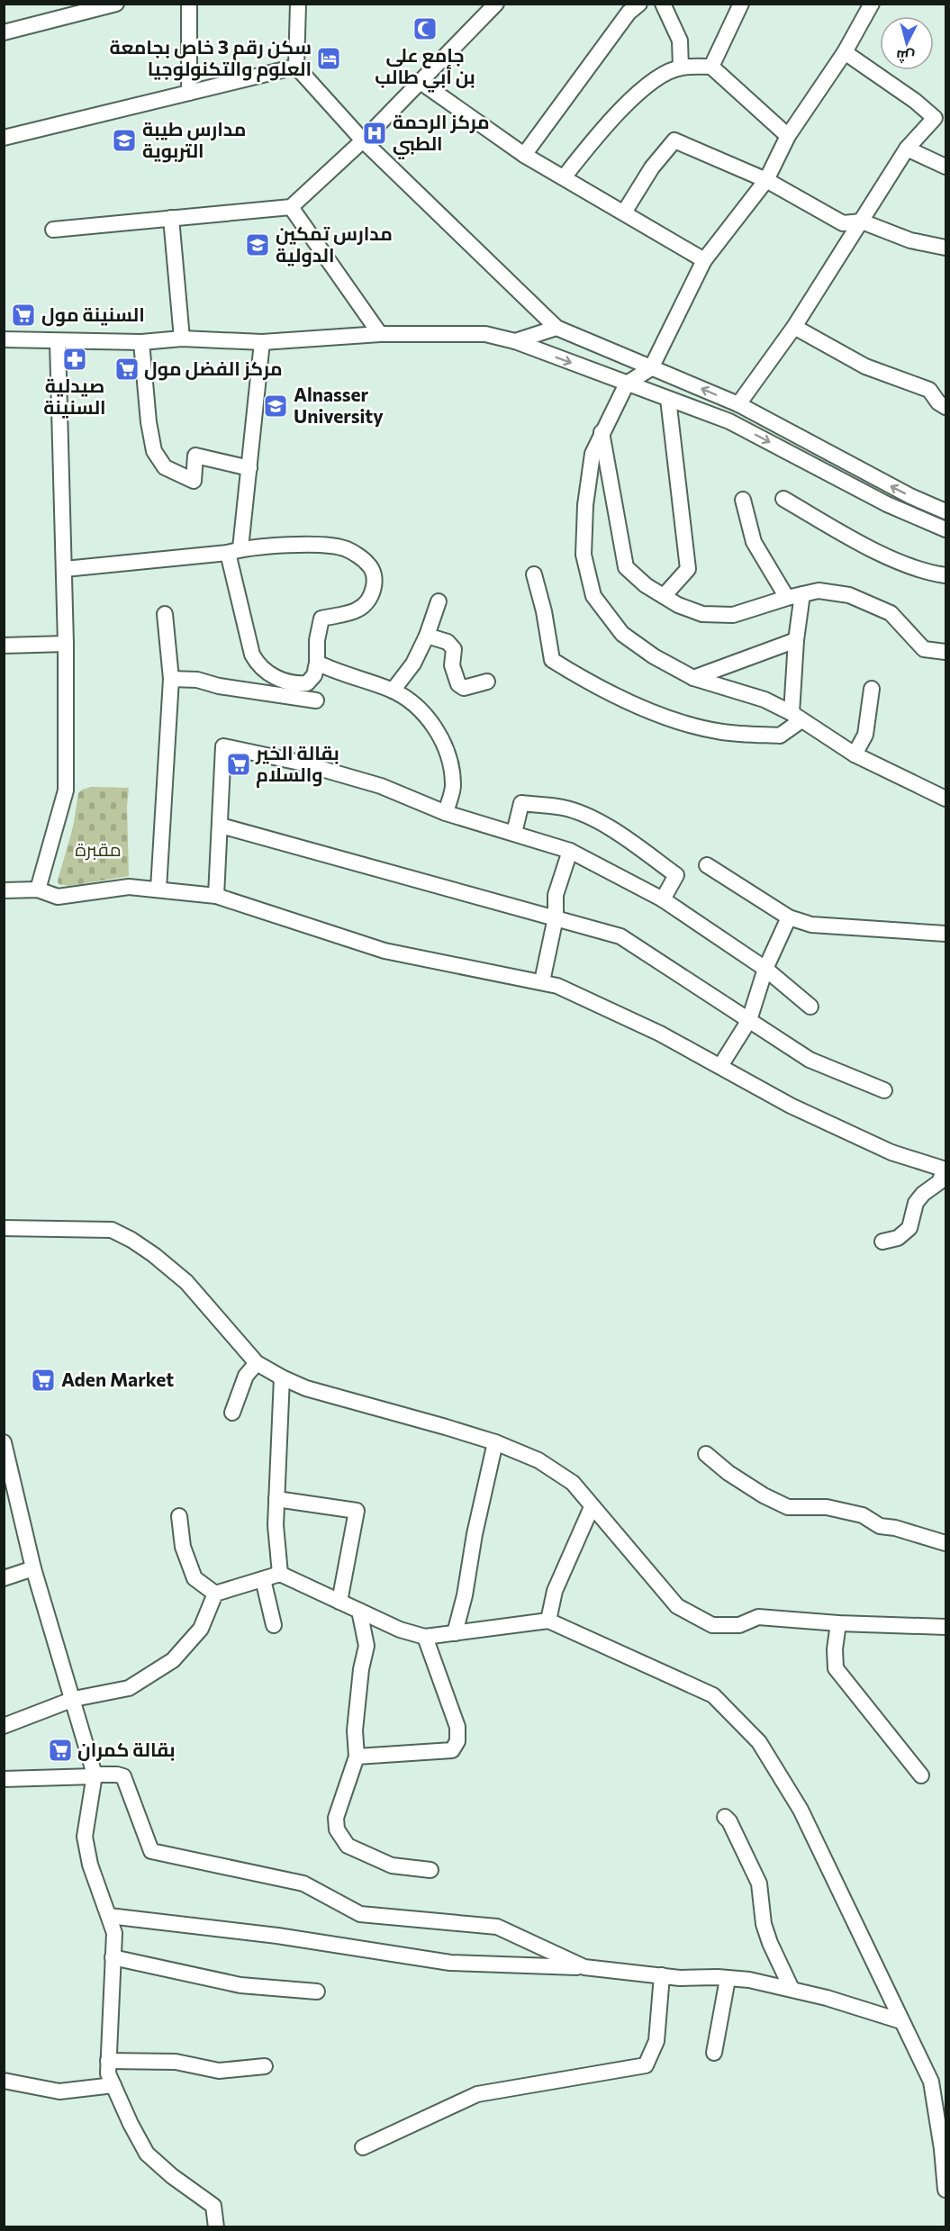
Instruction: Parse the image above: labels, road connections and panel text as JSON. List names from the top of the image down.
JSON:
{
  "parks": ["مقبرة"],
  "places": {
    "mosque": ["جامع علي بن أبي طالب"],
    "hotel": ["سكن رقم 3 خاص بجامعة العلوم والتكنولوجيا"],
    "hospital": ["مركز الرحمة الطبي"],
    "school or university": ["مدارس طيبة التربوية", "مدارس تمكين الدولية", "Alnasser University"],
    "supermarket": [
      "السنينة مول",
      "مركز الفضل مول",
      "بقالة الخير والسلام",
      "Aden Market",
      "بقالة كمران"
    ],
    "pharmacy": ["صيدلية السنينة"]
  },
  "north": "bottom"
}
